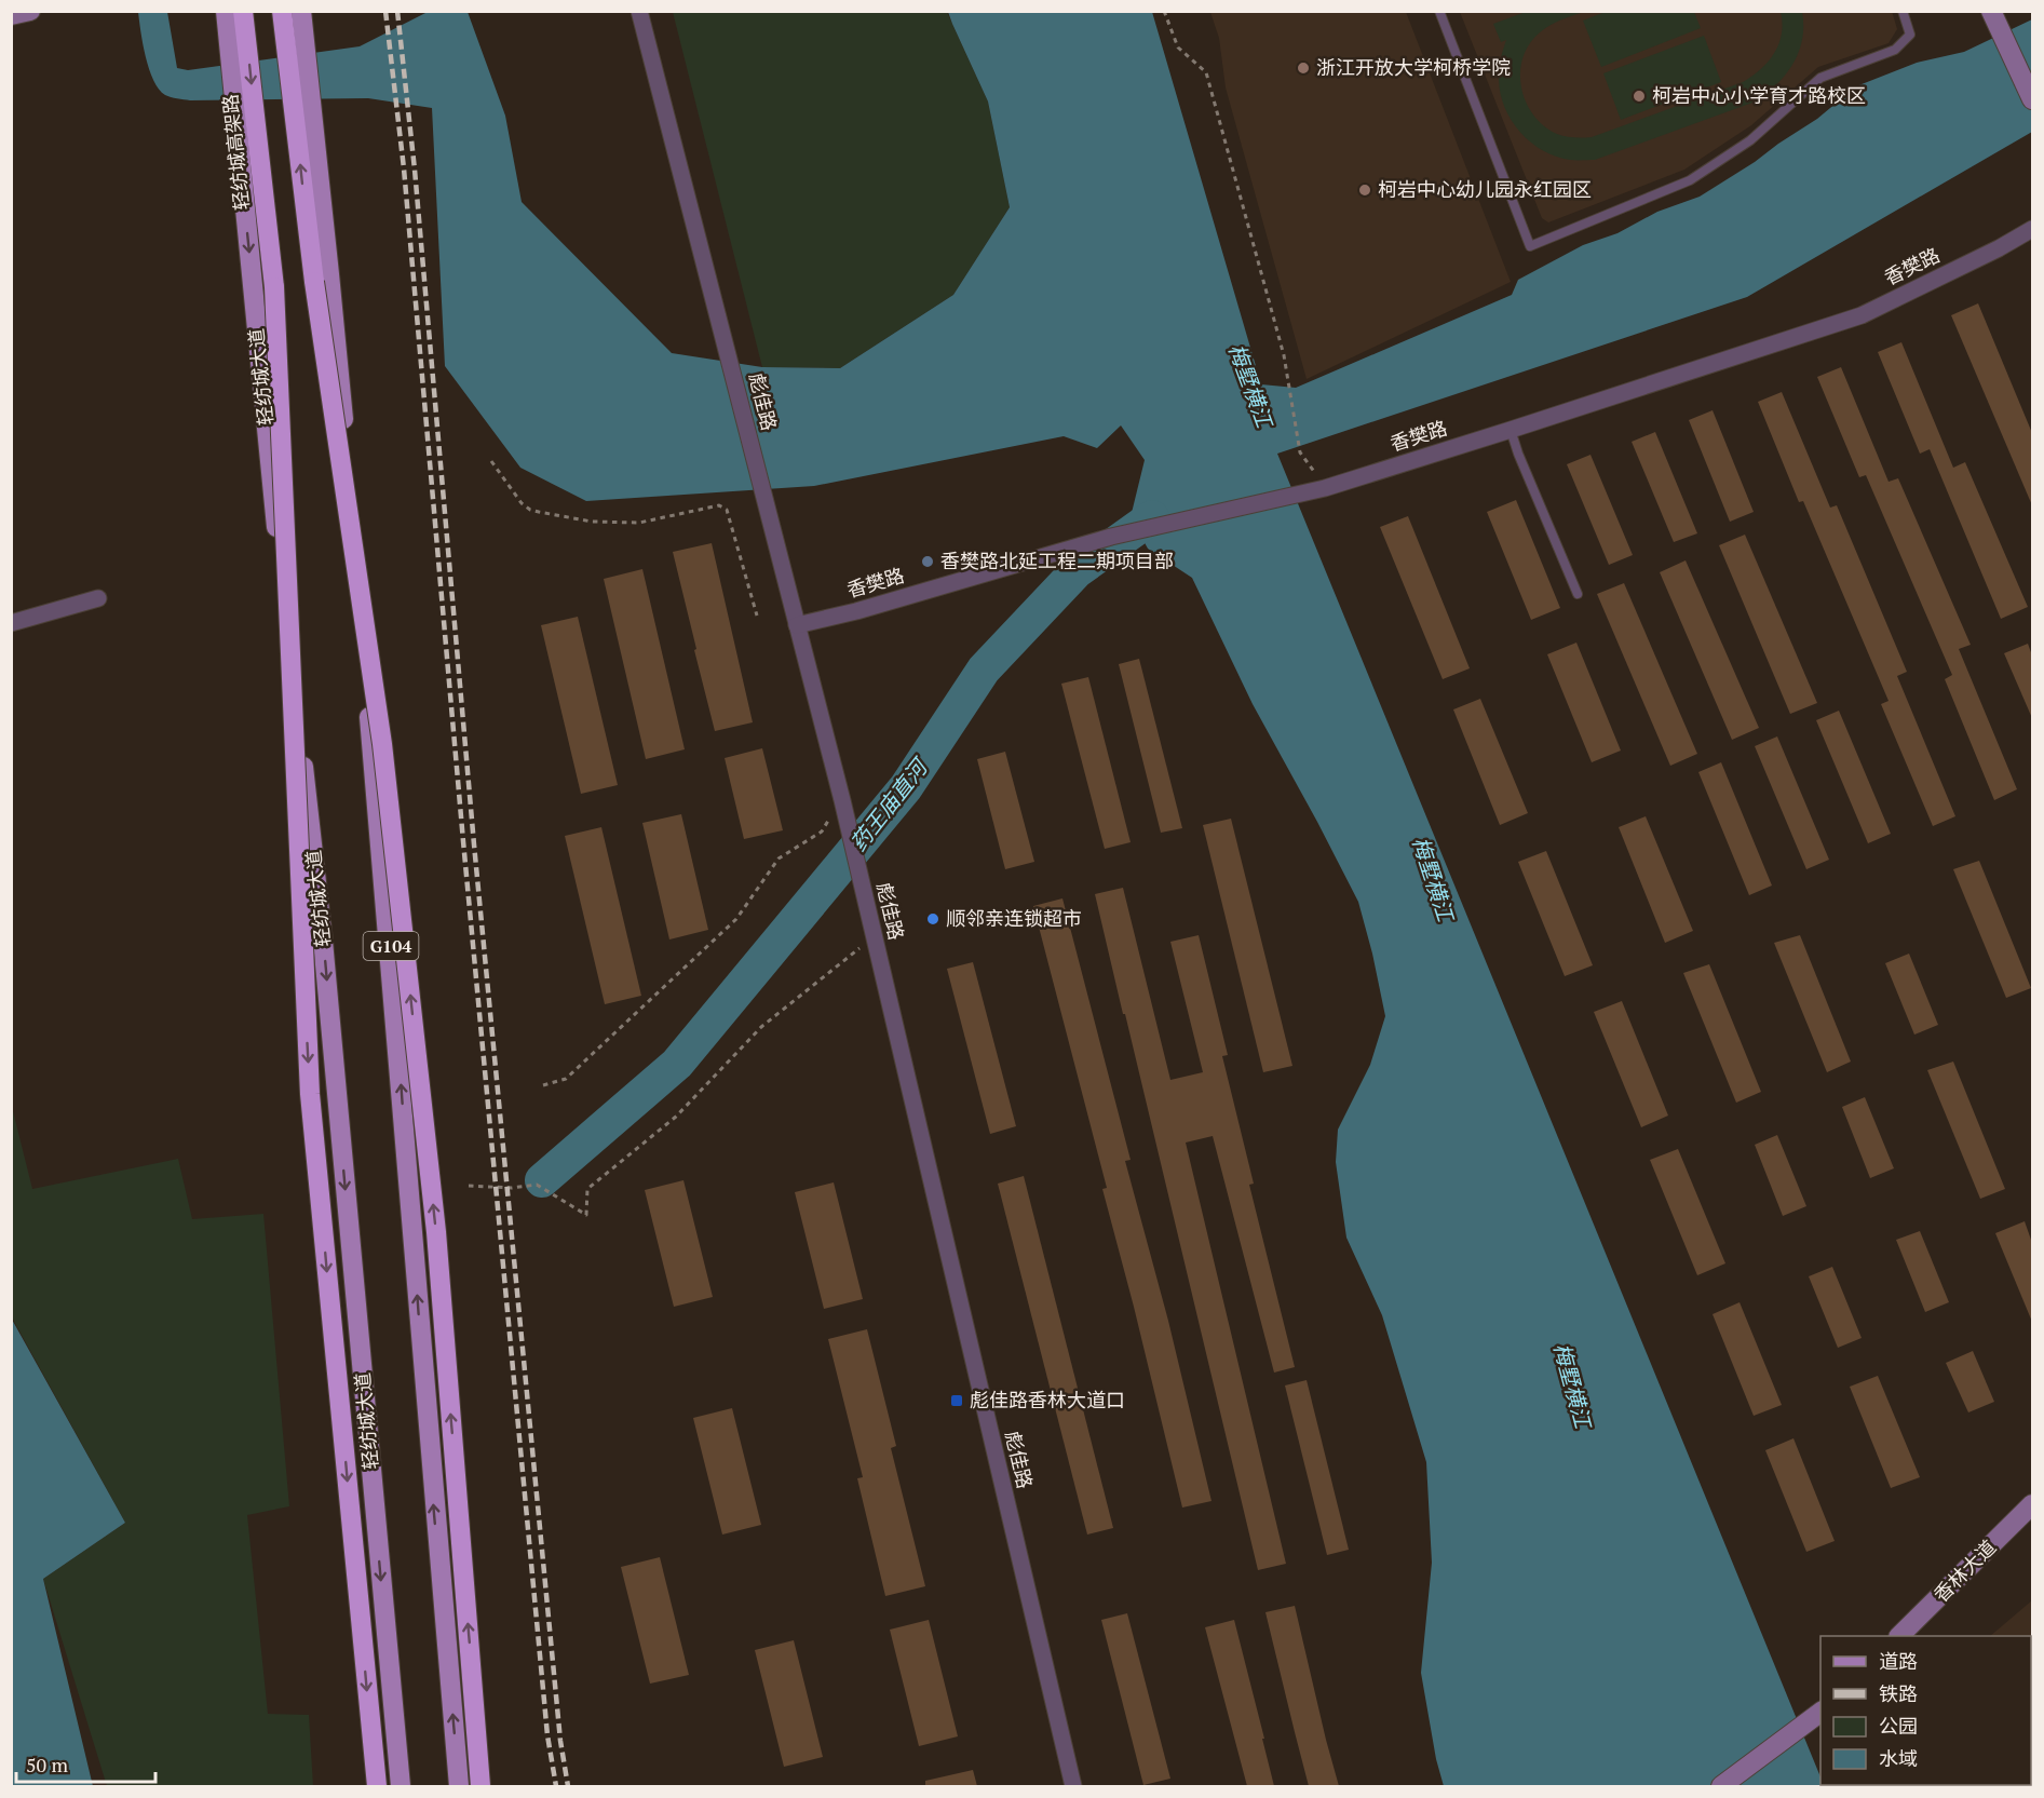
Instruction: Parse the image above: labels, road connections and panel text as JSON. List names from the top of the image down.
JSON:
{
  "streets": {
    "highway": ["轻纺城高架路"],
    "main road": ["轻纺城大道", "G104"],
    "street": ["香樊路", "彪佳路", "香林大道"]
  },
  "crossings": [
    ["香樊路", "彪佳路"]
  ],
  "water": ["梅墅横江", "药王庙直河"],
  "places": {
    "other": [
      "浙江开放大学柯桥学院",
      "柯岩中心小学育才路校区",
      "柯岩中心幼儿园永红园区",
      "香樊路北延工程二期项目部",
      "顺邻亲连锁超市"
    ],
    "transit": ["彪佳路香林大道口"]
  },
  "legend": [
    "道路",
    "铁路",
    "公园",
    "水域"
  ],
  "scale_bar": "50 m"
}
